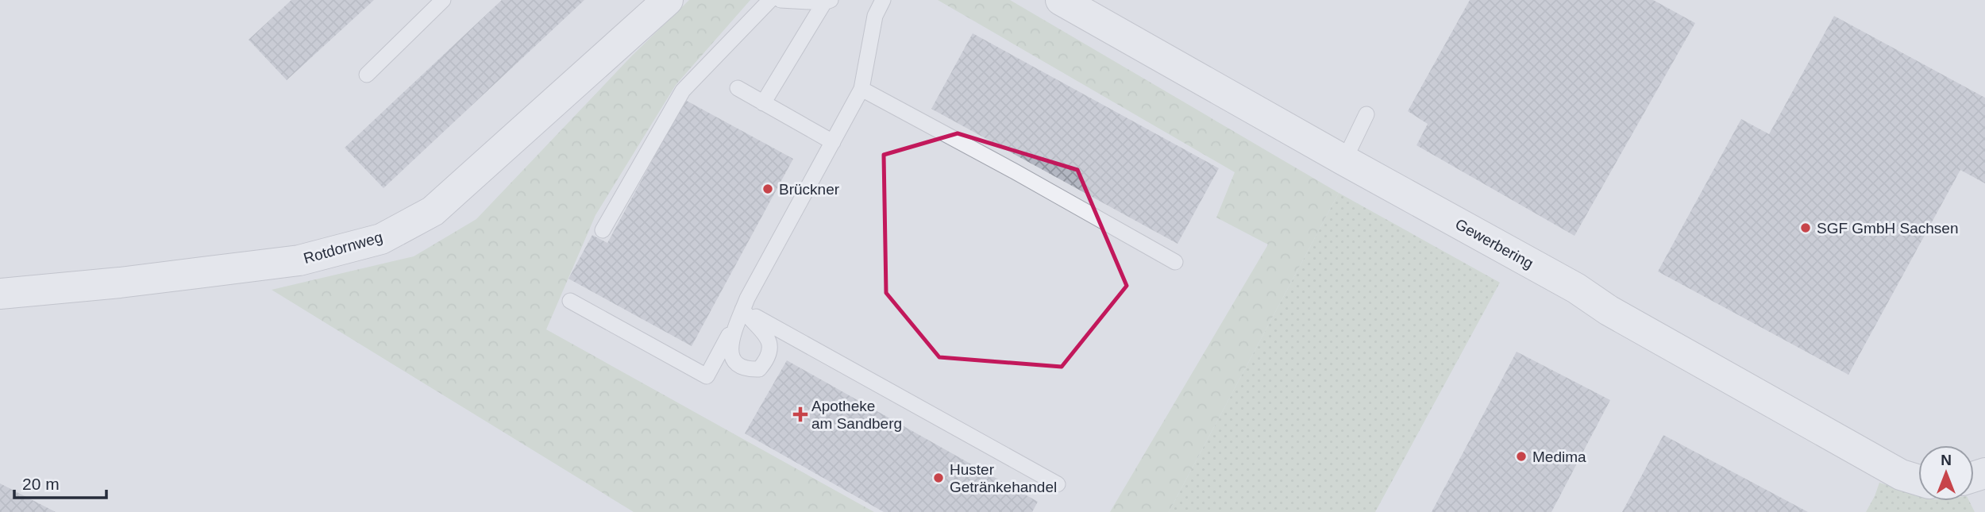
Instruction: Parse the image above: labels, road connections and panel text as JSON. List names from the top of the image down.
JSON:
{
  "streets": {
    "street": ["Gewerbering", "Rotdornweg"]
  },
  "places": {
    "other": [
      "Brückner",
      "SGF GmbH Sachsen",
      "Medima",
      "Huster Getränkehandel"
    ],
    "health": ["Apotheke am Sandberg"]
  },
  "scale_bar": "20 m",
  "north": "top"
}
